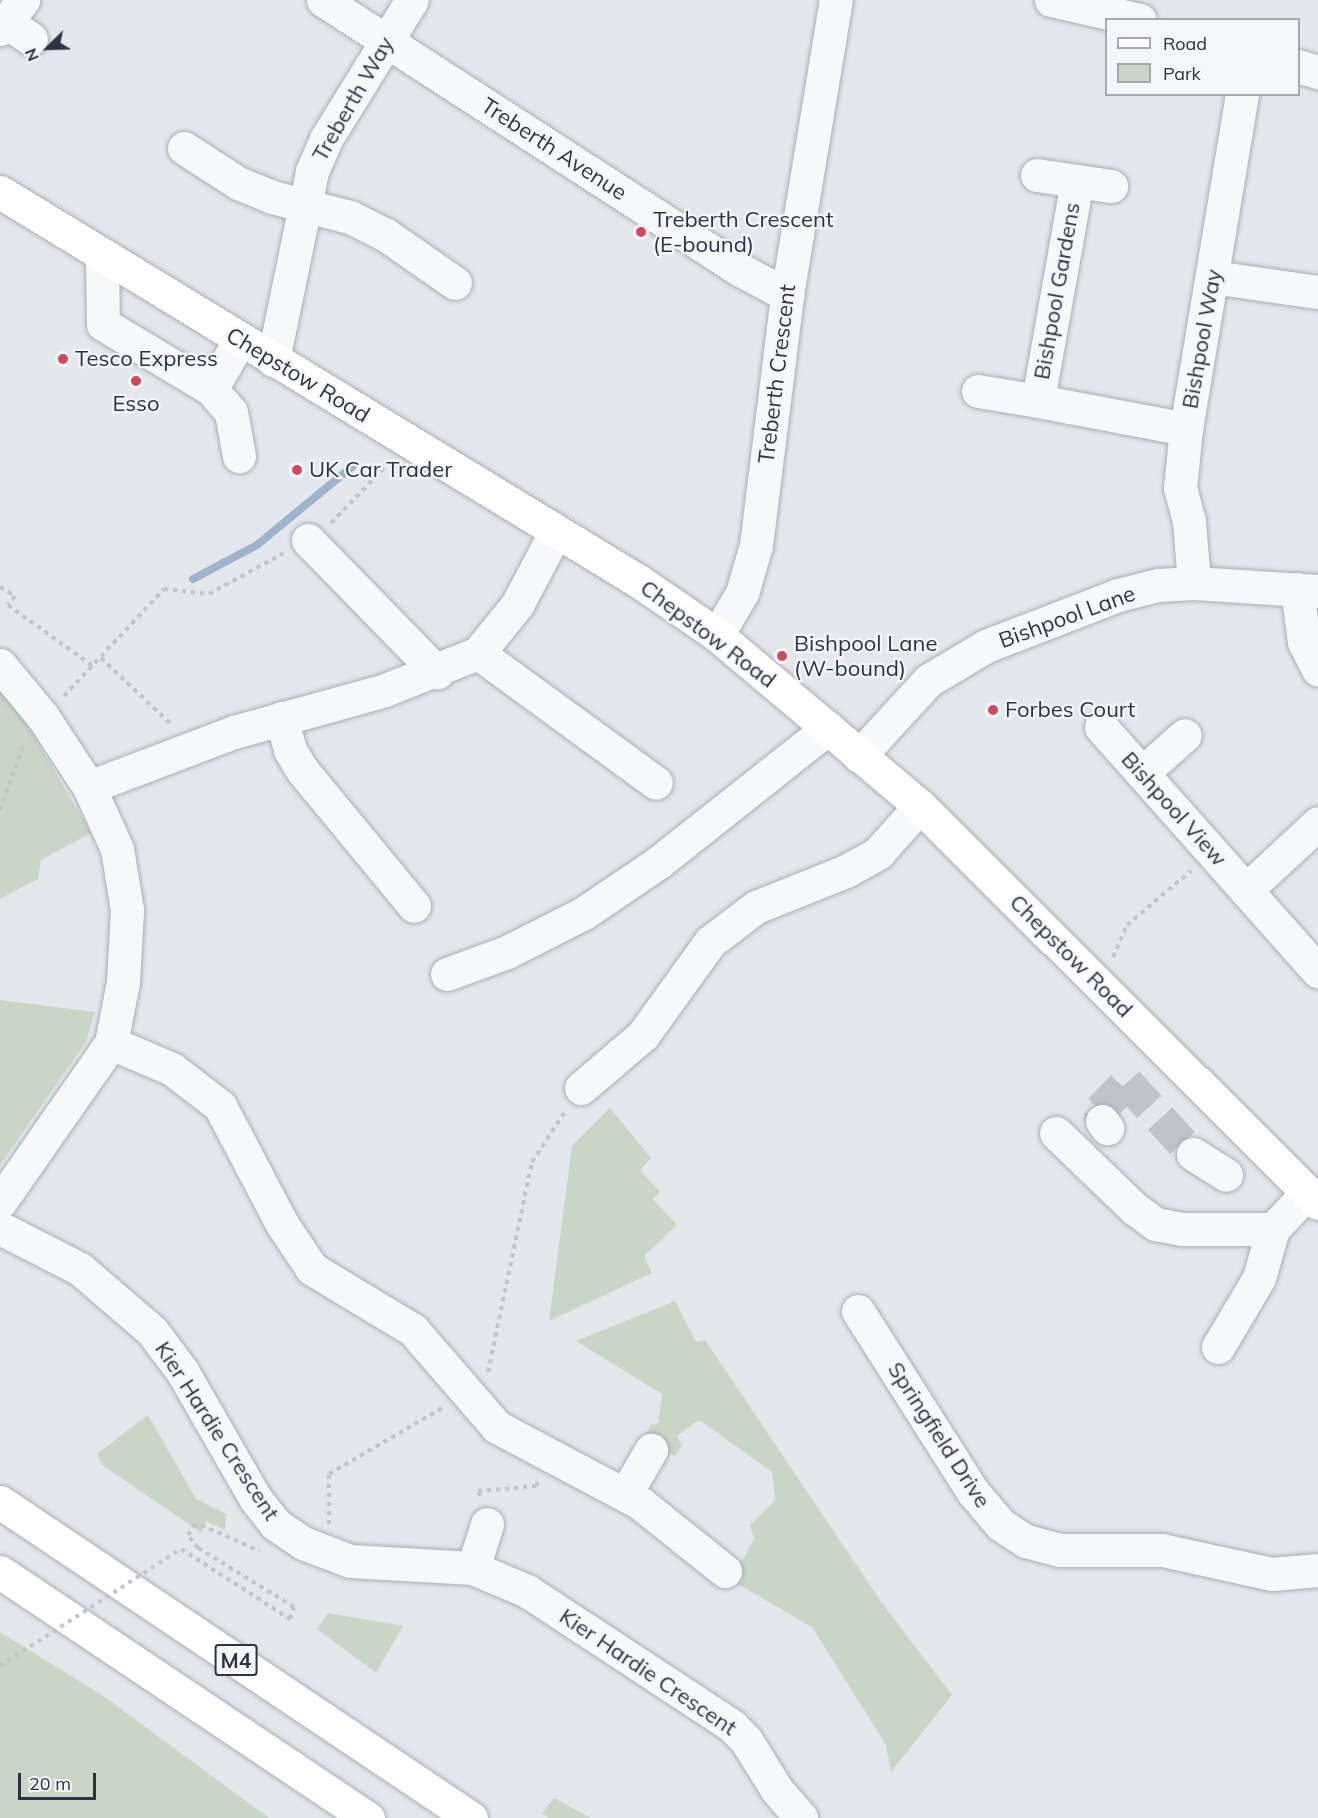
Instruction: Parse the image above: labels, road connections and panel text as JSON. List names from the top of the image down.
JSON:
{
  "streets": {
    "main road": ["Chepstow Road", "M4"],
    "street": [
      "Treberth Way",
      "Treberth Avenue",
      "Bishpool Gardens",
      "Bishpool Way",
      "Treberth Crescent",
      "Bishpool Lane",
      "Bishpool View",
      "Kier Hardie Crescent",
      "Springfield Drive"
    ]
  },
  "crossings": [
    ["Treberth Way", "Treberth Avenue"],
    ["Treberth Way", "Chepstow Road"],
    ["Treberth Avenue", "Treberth Crescent"],
    ["Bishpool Gardens", "Bishpool Way"],
    ["Bishpool Way", "Bishpool Lane"],
    ["Treberth Crescent", "Chepstow Road"],
    ["Chepstow Road", "Bishpool Lane"]
  ],
  "places": [
    "Treberth Crescent (E-bound)",
    "Tesco Express",
    "Esso",
    "UK Car Trader",
    "Bishpool Lane (W-bound)",
    "Forbes Court"
  ],
  "legend": ["Road", "Park"],
  "scale_bar": "20 m",
  "north": "bottom left"
}
